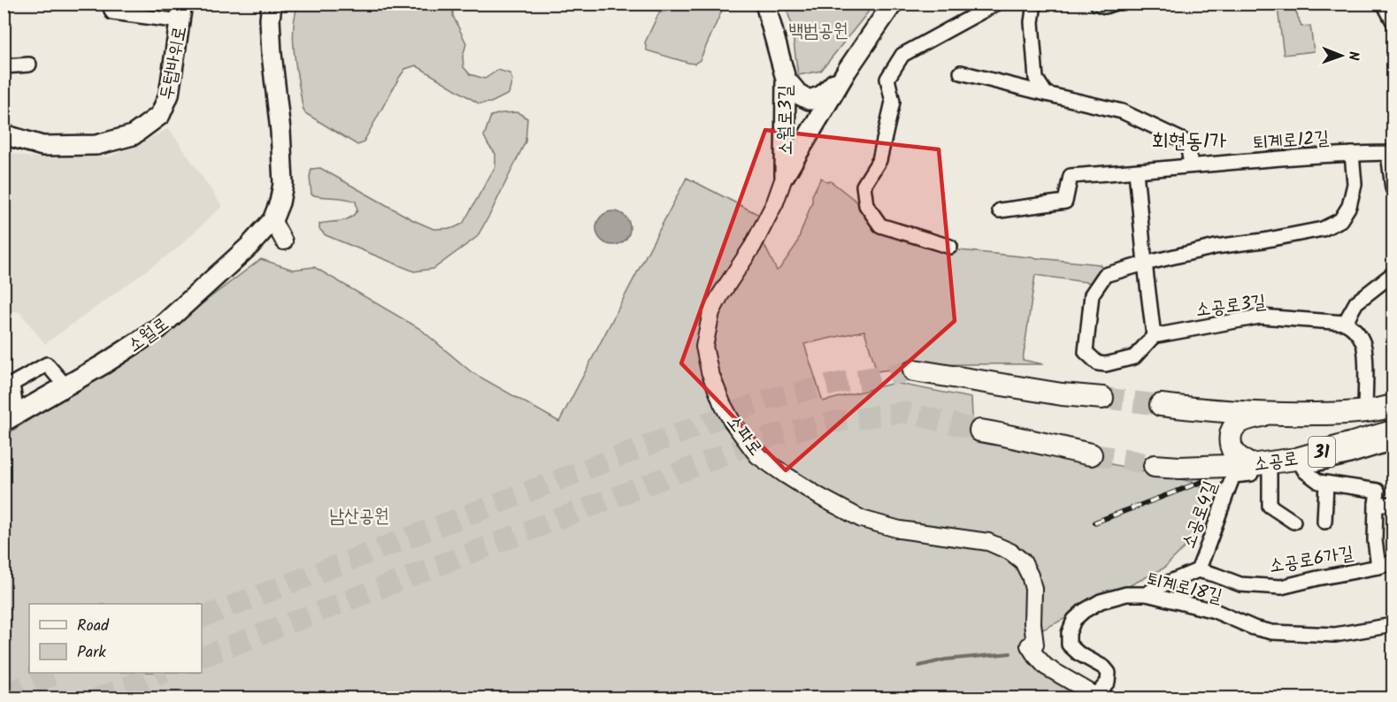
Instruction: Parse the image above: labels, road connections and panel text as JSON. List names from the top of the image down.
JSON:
{
  "streets": {
    "main road": [
      "두텁바위로",
      "소월로3길",
      "소월로",
      "소파로",
      "31",
      "소공로"
    ],
    "street": [
      "퇴계로12길",
      "소공로3길",
      "소공로4길",
      "소공로6가길",
      "퇴계로18길"
    ]
  },
  "crossings": [
    ["소월로3길", "소파로"],
    ["소파로", "퇴계로18길"],
    ["소공로", "소공로4길"],
    ["소공로4길", "소공로6가길"]
  ],
  "districts": ["회현동1가"],
  "parks": ["백범공원", "남산공원"],
  "legend": ["Road", "Park"],
  "north": "right"
}
